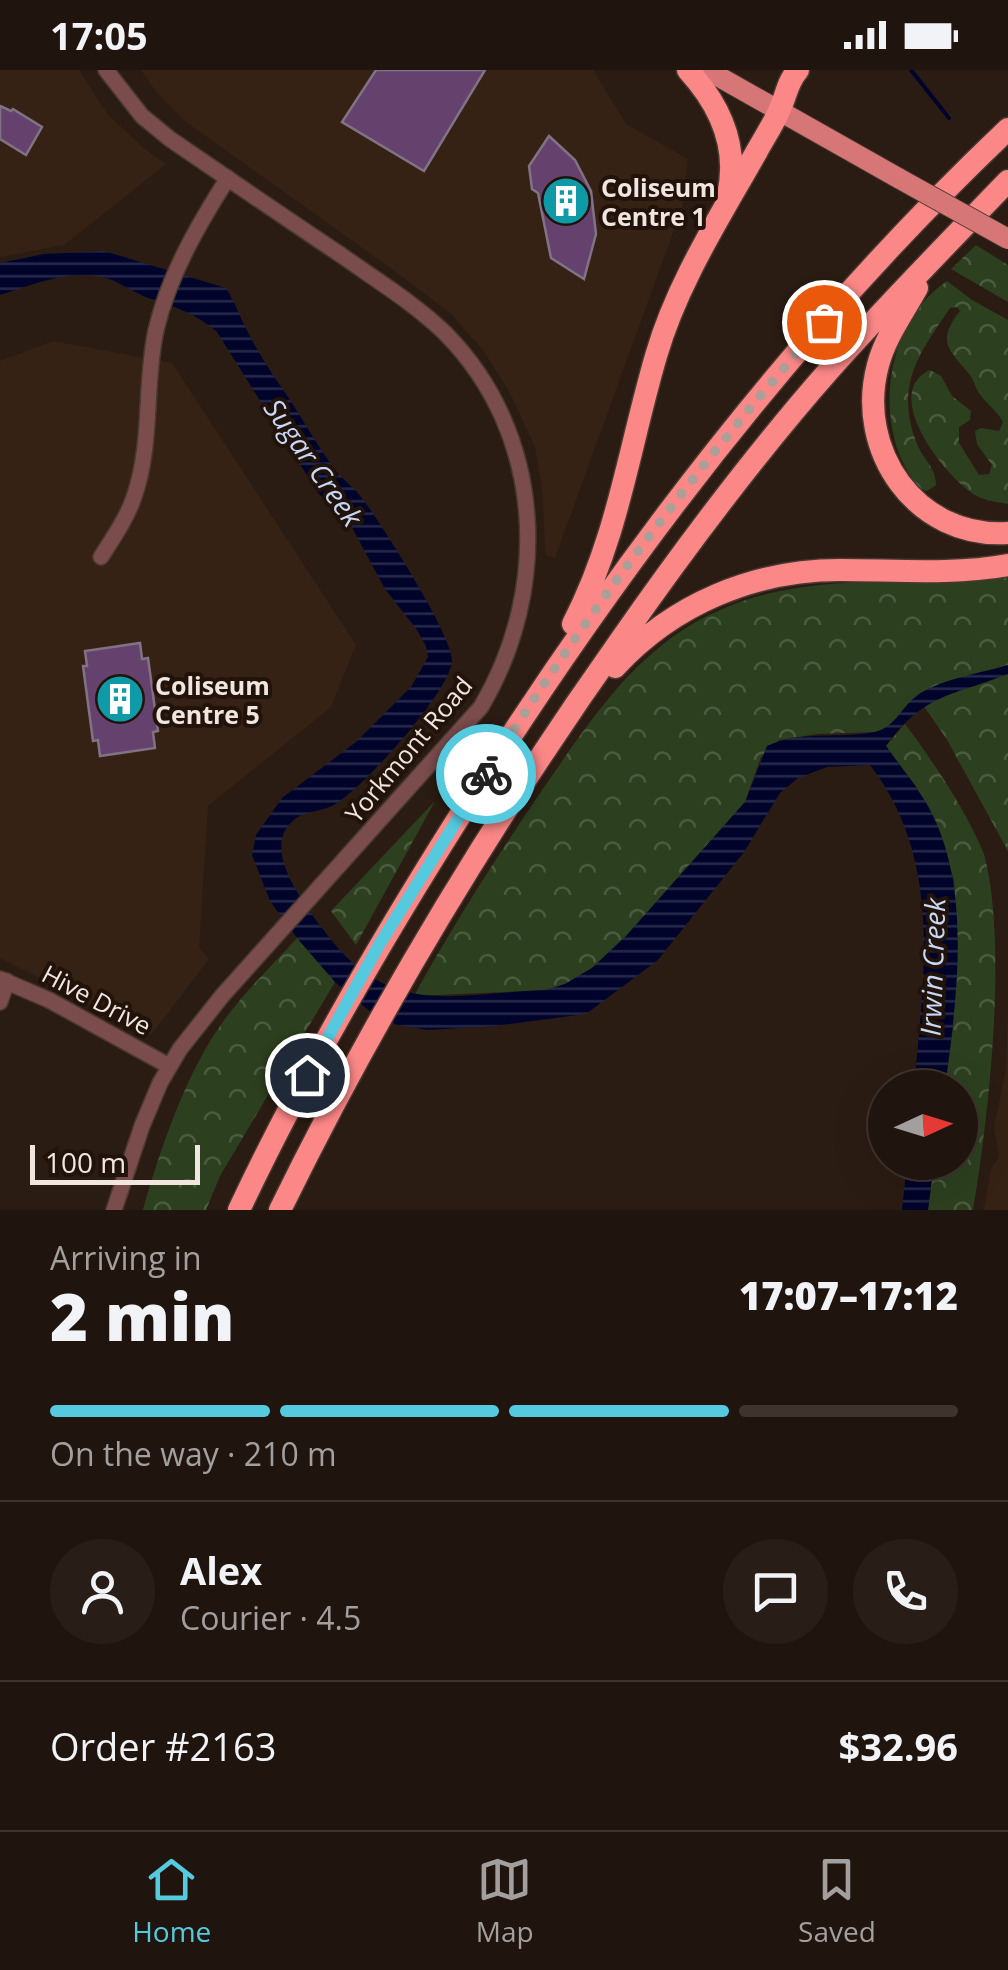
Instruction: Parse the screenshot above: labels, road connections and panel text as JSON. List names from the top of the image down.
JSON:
{
  "streets": {
    "street": ["Yorkmont Road", "Hive Drive"]
  },
  "crossings": [
    ["Yorkmont Road", "Hive Drive"]
  ],
  "water": ["Sugar Creek", "Irwin Creek"],
  "places": {
    "building": ["Coliseum Centre 1", "Coliseum Centre 5"]
  },
  "scale_bar": "100 m",
  "north": "right",
  "page": {
    "status": "17:05",
    "scale": "100 m",
    "heading": ["2 min", "Arriving in", "17:07–17:12"],
    "panel": [
      "Alex",
      "Courier · 4.5",
      "Order #2163",
      "$32.96"
    ],
    "bar": "On the way · 210 m",
    "tabs": ["Home", "Map", "Saved"]
  }
}
